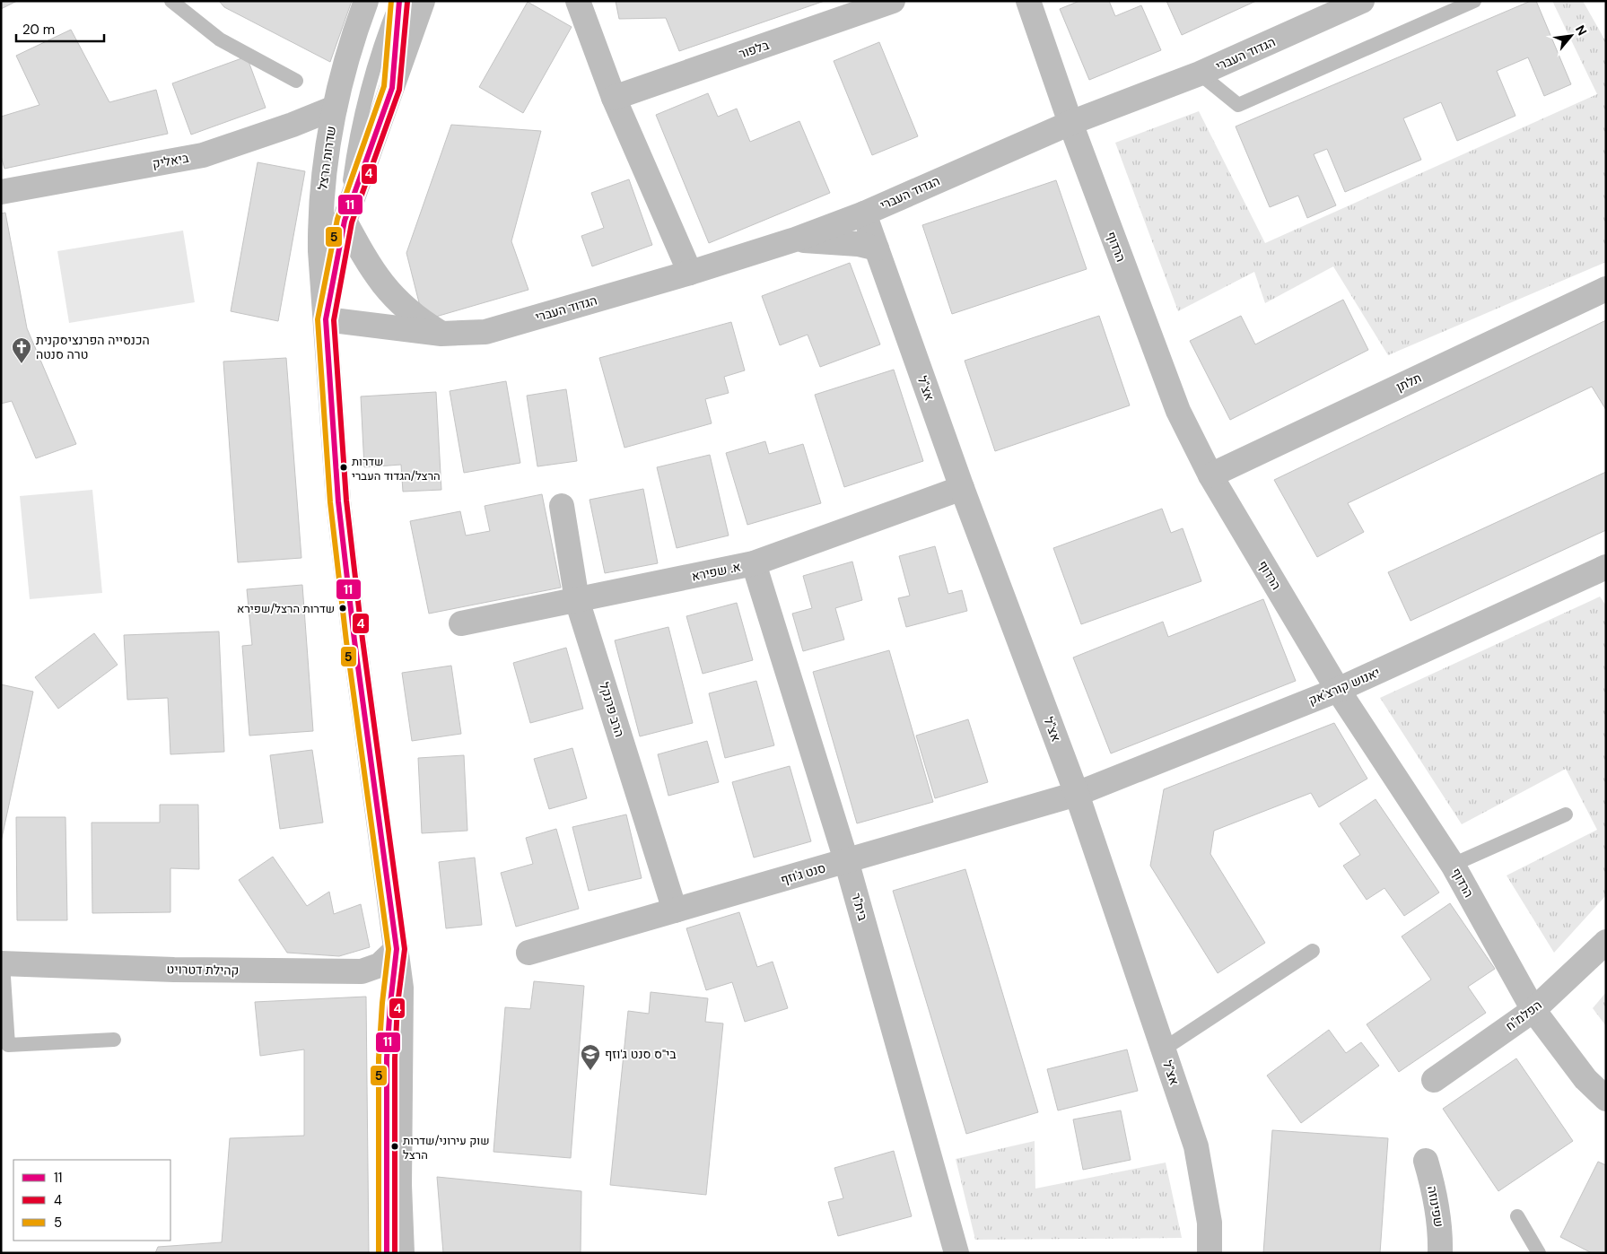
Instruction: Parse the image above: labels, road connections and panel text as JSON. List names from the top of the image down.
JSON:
{
  "streets": {
    "street": [
      "בלפור",
      "הגדוד העברי",
      "שדרות הרצל",
      "ביאליק",
      "הרדוף",
      "תלתן",
      "אצ\"ל",
      "א. שפירא",
      "יאנוש קורצ'אק",
      "הרב פרנקל",
      "סנט ג'וזף",
      "בית\"ר",
      "קהילת דטרויט",
      "הפלמ\"ח",
      "שפינוזה"
    ]
  },
  "crossings": [
    ["הגדוד העברי", "שדרות הרצל"],
    ["הגדוד העברי", "הרדוף"],
    ["הגדוד העברי", "אצ\"ל"],
    ["שדרות הרצל", "ביאליק"],
    ["שדרות הרצל", "קהילת דטרויט"],
    ["הרדוף", "תלתן"],
    ["הרדוף", "יאנוש קורצ'אק"],
    ["הרדוף", "הפלמ\"ח"],
    ["אצ\"ל", "א. שפירא"],
    ["אצ\"ל", "יאנוש קורצ'אק"],
    ["אצ\"ל", "סנט ג'וזף"],
    ["א. שפירא", "הרב פרנקל"],
    ["א. שפירא", "בית\"ר"],
    ["יאנוש קורצ'אק", "סנט ג'וזף"],
    ["הרב פרנקל", "סנט ג'וזף"],
    ["סנט ג'וזף", "בית\"ר"]
  ],
  "places": {
    "church": ["הכנסייה הפרנציסקנית טרה סנטה"],
    "other": ["שדרות הרצל/הגדוד העברי", "שדרות הרצל/שפירא", "שוק עירוני/שדרות הרצל"],
    "school or university": ["בי\"ס סנט ג'וזף"]
  },
  "lines": ["transit line 11", "transit line 5", "transit line 4"],
  "legend": ["11", "4", "5"],
  "scale_bar": "20 m",
  "north": "top right"
}
